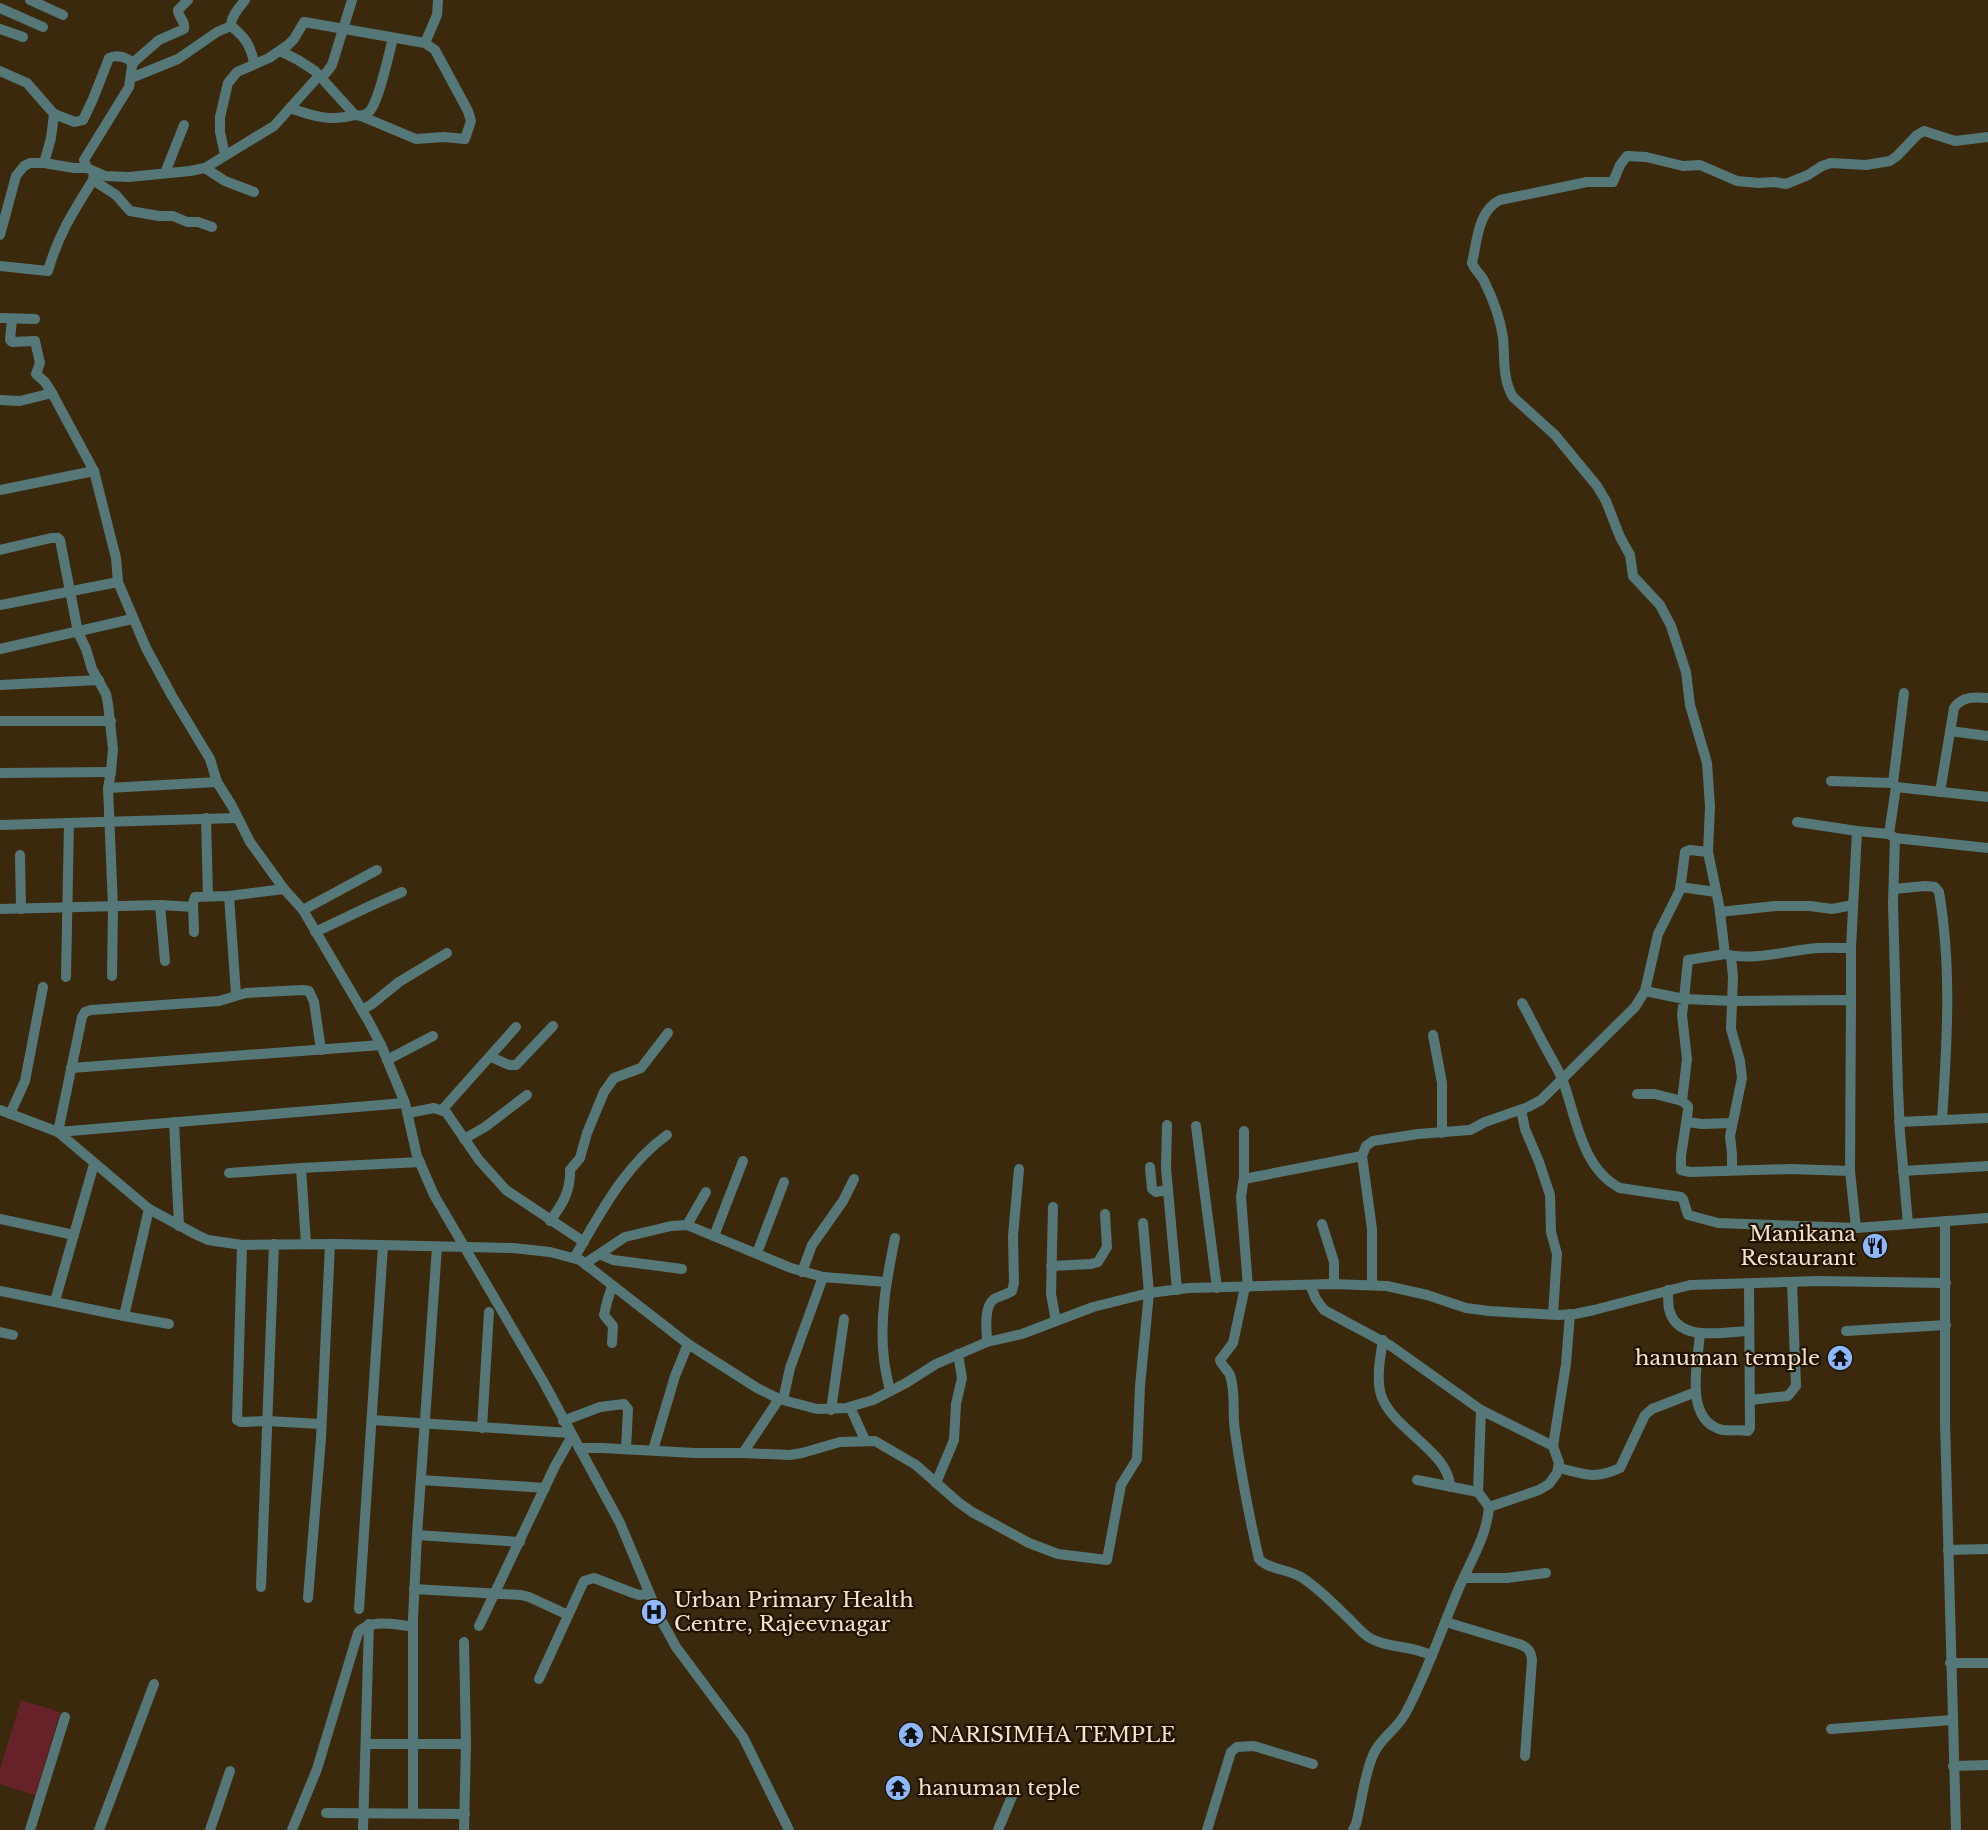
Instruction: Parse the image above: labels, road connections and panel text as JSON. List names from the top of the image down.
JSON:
{
  "places": {
    "restaurant": ["Manikana Restaurant"],
    "temple": ["hanuman temple", "NARISIMHA TEMPLE", "hanuman teple"],
    "hospital": ["Urban Primary Health Centre, Rajeevnagar"]
  }
}
